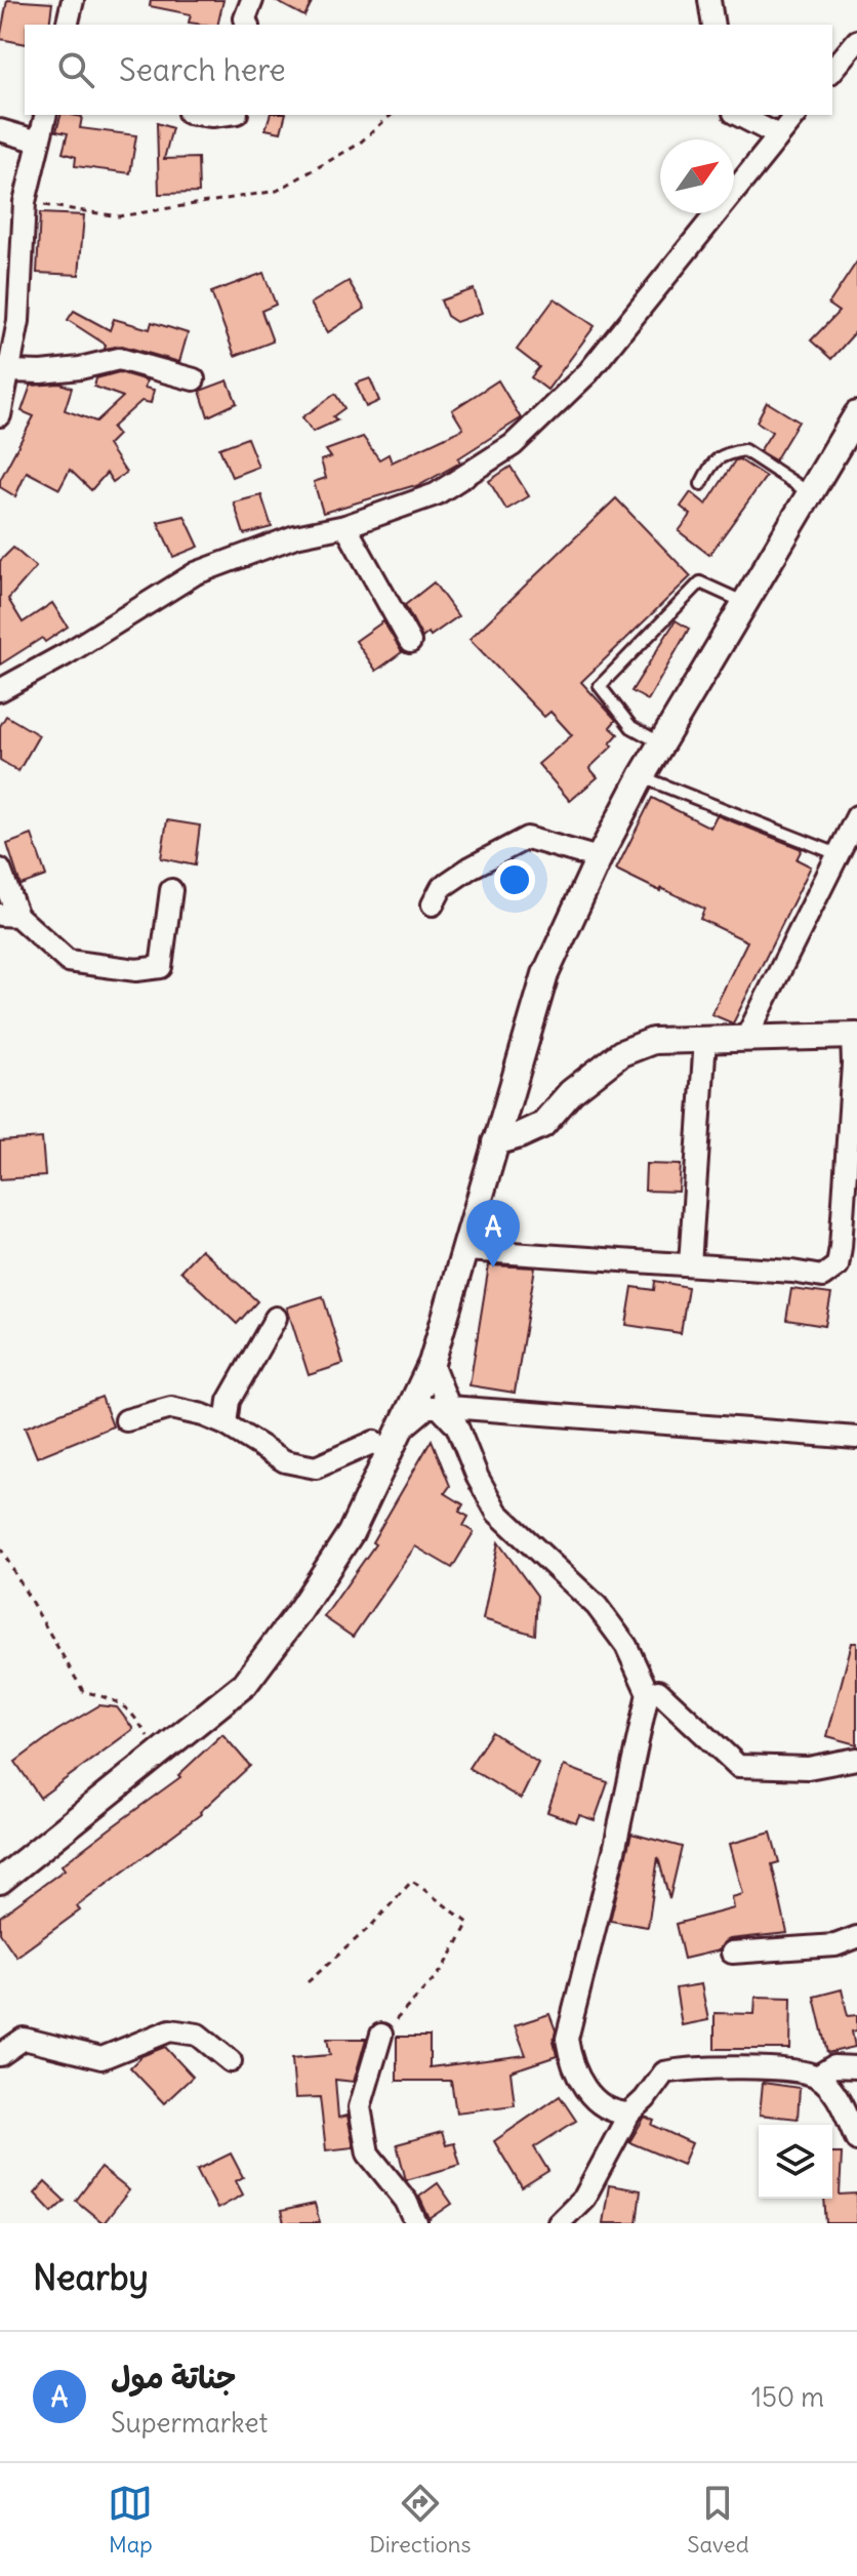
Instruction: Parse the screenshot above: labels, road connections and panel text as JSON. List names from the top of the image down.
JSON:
{
  "north": "top right",
  "page": {
    "search": "Search here",
    "pins": "A",
    "heading": "Nearby",
    "list": [
      {
        "mark": "A",
        "name": "جناتة مول",
        "note": "Supermarket",
        "value": "150 m"
      }
    ],
    "nav": ["Map", "Directions", "Saved"]
  }
}
